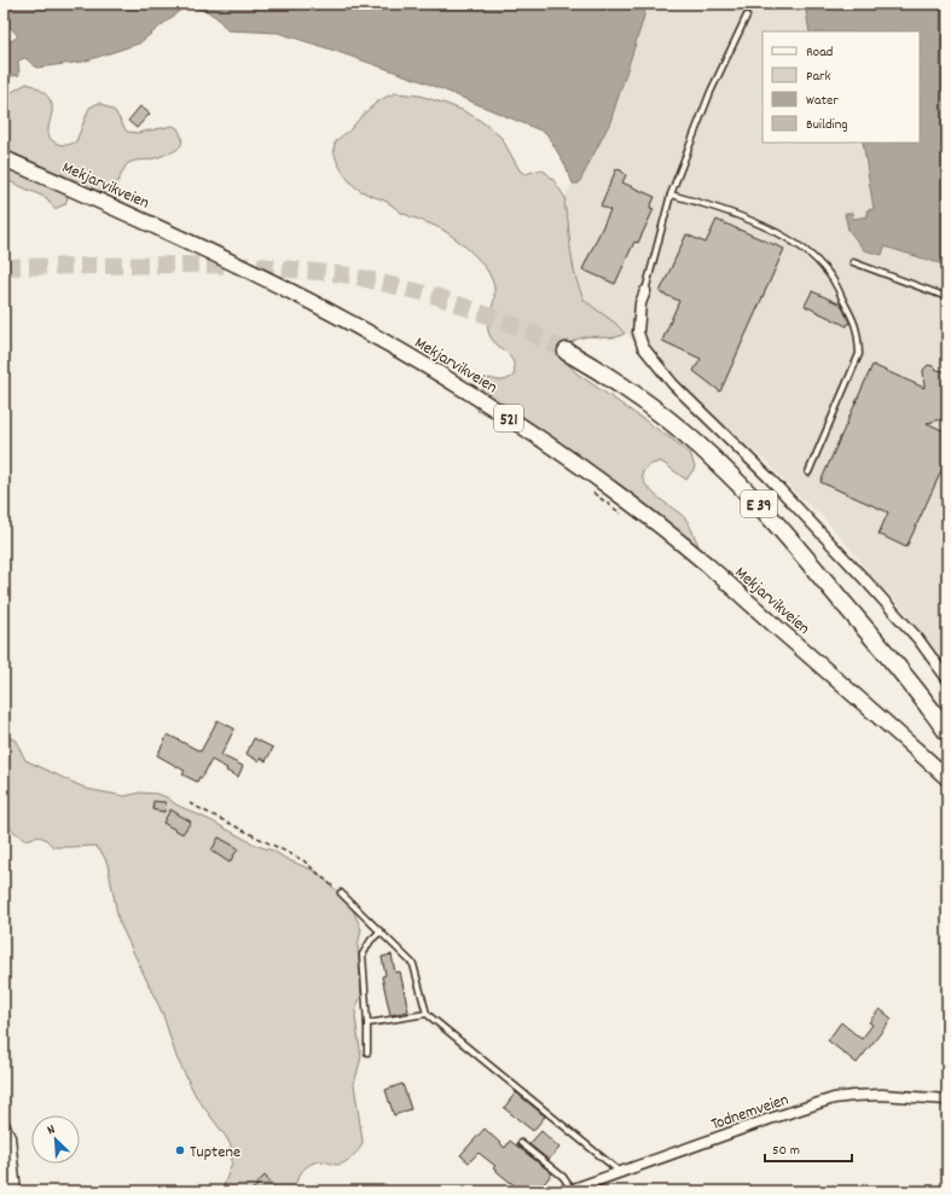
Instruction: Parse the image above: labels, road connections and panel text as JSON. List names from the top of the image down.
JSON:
{
  "streets": {
    "highway": ["E 39"],
    "main road": ["Mekjarvikveien", "521"],
    "street": ["Todnemveien"]
  },
  "places": ["Tuptene"],
  "legend": [
    "Road",
    "Park",
    "Water",
    "Building"
  ],
  "scale_bar": "50 m",
  "north": "top left"
}
